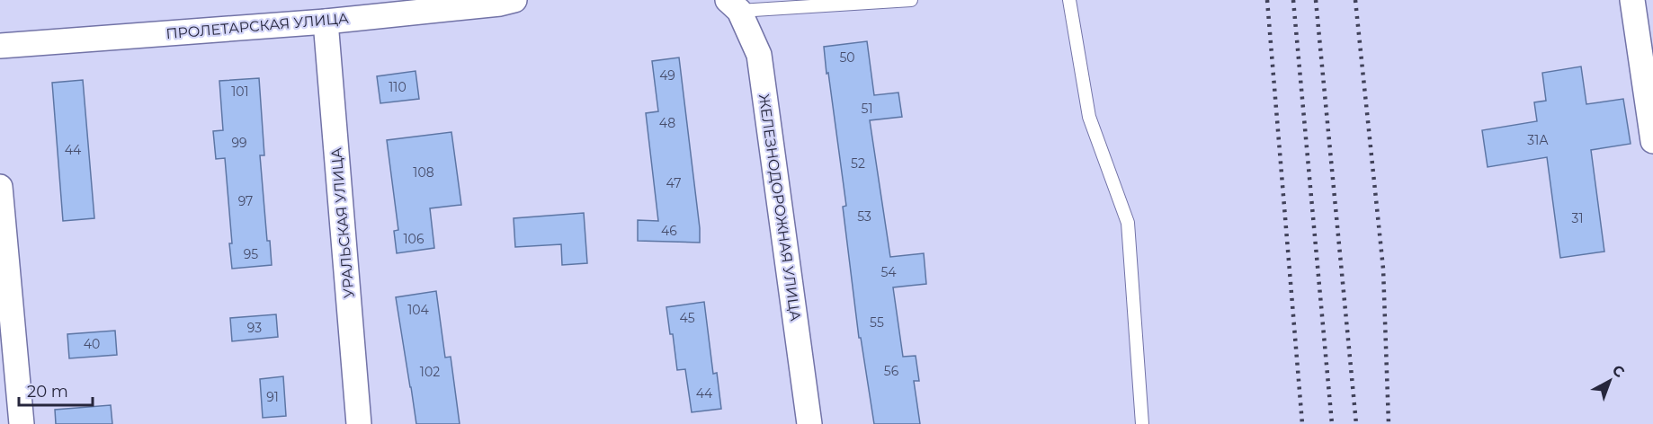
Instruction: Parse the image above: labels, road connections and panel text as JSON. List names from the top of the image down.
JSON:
{
  "streets": {
    "street": ["ПРОЛЕТАРСКАЯ УЛИЦА", "ЖЕЛЕЗНОДОРОЖНАЯ УЛИЦА", "УРАЛЬСКАЯ УЛИЦА"]
  },
  "crossings": [
    ["ПРОЛЕТАРСКАЯ УЛИЦА", "УРАЛЬСКАЯ УЛИЦА"]
  ],
  "house_numbers": [
    "50",
    "49",
    "110",
    "101",
    "51",
    "48",
    "31А",
    "99",
    "44",
    "52",
    "108",
    "47",
    "97",
    "53",
    "31",
    "46",
    "106",
    "95",
    "54",
    "104",
    "45",
    "55",
    "93",
    "40",
    "56",
    "102",
    "44",
    "91"
  ],
  "scale_bar": "20 m",
  "north": "top right"
}
